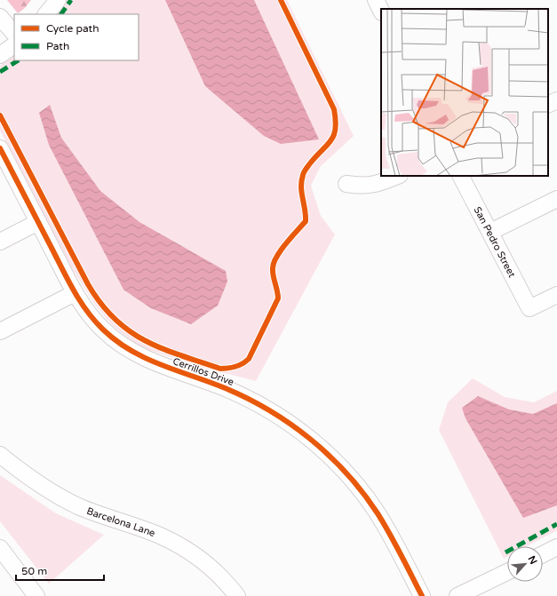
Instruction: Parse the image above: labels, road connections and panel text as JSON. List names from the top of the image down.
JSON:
{
  "streets": {
    "street": ["San Pedro Street", "Cerrillos Drive", "Barcelona Lane"]
  },
  "legend": ["Cycle path", "Path"],
  "scale_bar": "50 m",
  "north": "top right"
}
